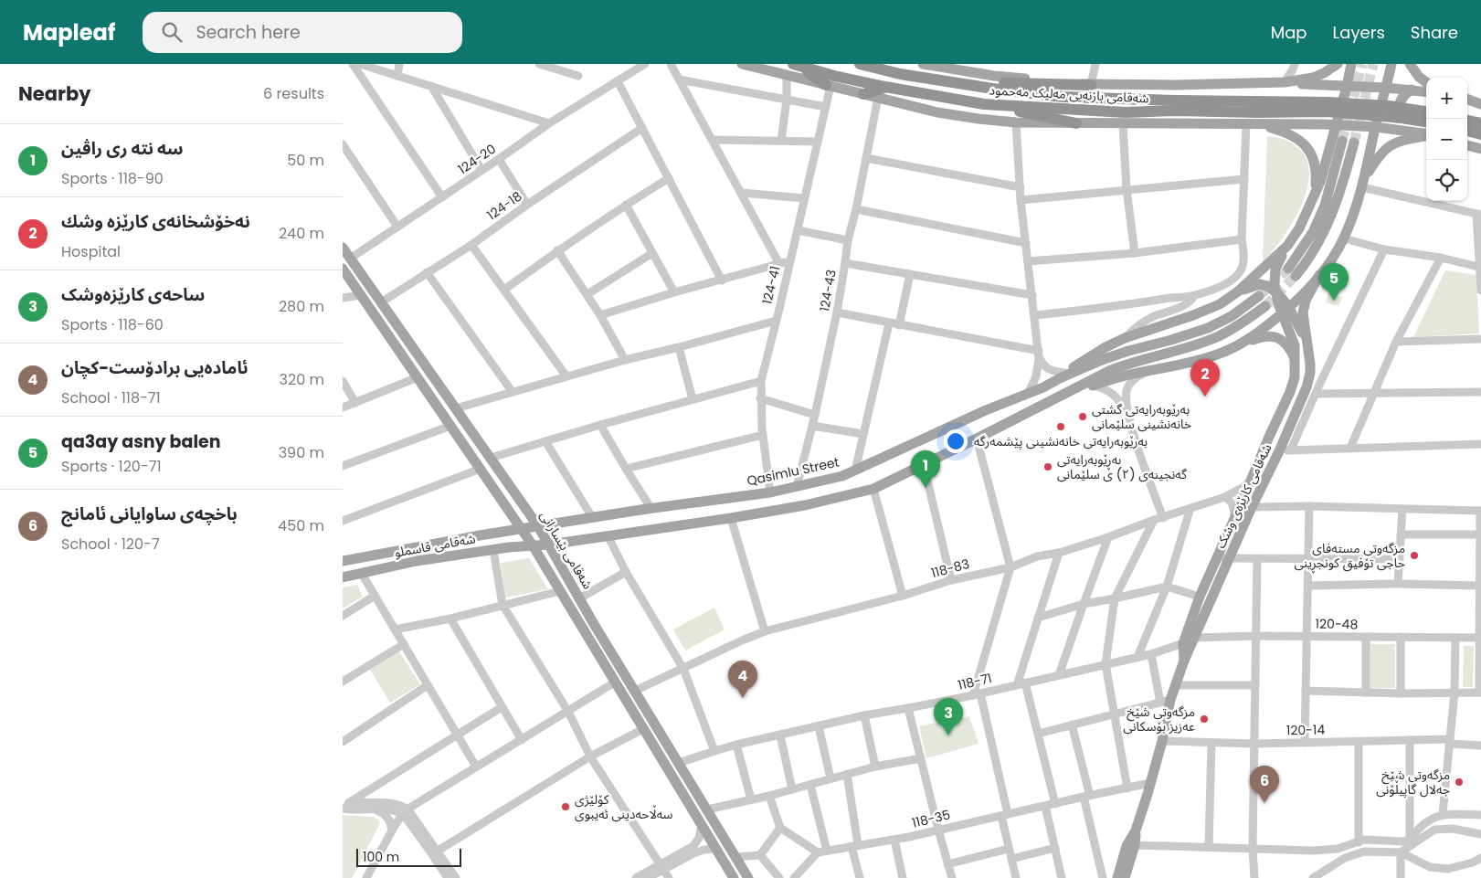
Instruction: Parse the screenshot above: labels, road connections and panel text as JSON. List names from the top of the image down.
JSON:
{
  "streets": {
    "highway": ["شەقامی بازنەیی مەلیک مەحمود"],
    "main road": [
      "Qasimlu Street",
      "شەقامی کارێزەی وشک",
      "شەقامی قاسملو",
      "شەقامی بێسارانی"
    ],
    "street": [
      "124-20",
      "124-18",
      "124-41",
      "124-43",
      "118-83",
      "120-48",
      "118-71",
      "120-14",
      "118-35"
    ]
  },
  "crossings": [
    ["124-20", "شەقامی بێسارانی"],
    ["124-18", "شەقامی بێسارانی"],
    ["124-41", "Qasimlu Street"],
    ["124-43", "Qasimlu Street"],
    ["Qasimlu Street", "شەقامی قاسملو"],
    ["Qasimlu Street", "شەقامی بێسارانی"],
    ["شەقامی کارێزەی وشک", "118-83"],
    ["شەقامی کارێزەی وشک", "120-48"],
    ["شەقامی کارێزەی وشک", "118-71"],
    ["شەقامی کارێزەی وشک", "120-14"],
    ["شەقامی کارێزەی وشک", "118-35"],
    ["شەقامی قاسملو", "شەقامی بێسارانی"],
    ["شەقامی بێسارانی", "118-83"],
    ["شەقامی بێسارانی", "118-71"],
    ["120-48", "118-71"]
  ],
  "places": [
    "بەرێوبەرایەتی گشتی خانەنشینی سلێمانی",
    "بەرێوبەرایەتی خانەنشینی پێشمەرگە",
    "بەڕێوبەرایەتی گەنجینەی (۲) ی سلێمانی",
    "مزگەوتی مستەفاى حاجى تۆفيق کونجڕینی",
    "مزگەوتی شێخ عەزیز بۆسکانی",
    "مزگەوتی شێخ جەلال گاپیڵۆنی",
    "کۆلێژی سەڵاحەدینی ئەیبوی"
  ],
  "scale_bar": "100 m",
  "page": {
    "header": "Mapleaf",
    "search": "Search here",
    "nav": ["Map", "Layers", "Share"],
    "heading": ["Nearby", "6 results"],
    "map_buttons": ["+", "−"],
    "list": [
      {
        "mark": "1",
        "name": "سه نته رى راڤين",
        "note": "Sports · 118-90",
        "value": "50 m"
      },
      {
        "mark": "2",
        "name": "نەخۆشخانەی کارێزە وشك",
        "note": "Hospital",
        "value": "240 m"
      },
      {
        "mark": "3",
        "name": "ساحه‌ی کارێزه‌وشک",
        "note": "Sports · 118-60",
        "value": "280 m"
      },
      {
        "mark": "4",
        "name": "ئامادەیی برادۆست-کچان",
        "note": "School · 118-71",
        "value": "320 m"
      },
      {
        "mark": "5",
        "name": "qa3ay asny balen",
        "note": "Sports · 120-71",
        "value": "390 m"
      },
      {
        "mark": "6",
        "name": "باخچەی ساوایانی ئامانج",
        "note": "School · 120-7",
        "value": "450 m"
      }
    ],
    "pins": [
      "5",
      "2",
      "1",
      "4",
      "3",
      "6"
    ],
    "scale": "100 m"
  }
}
